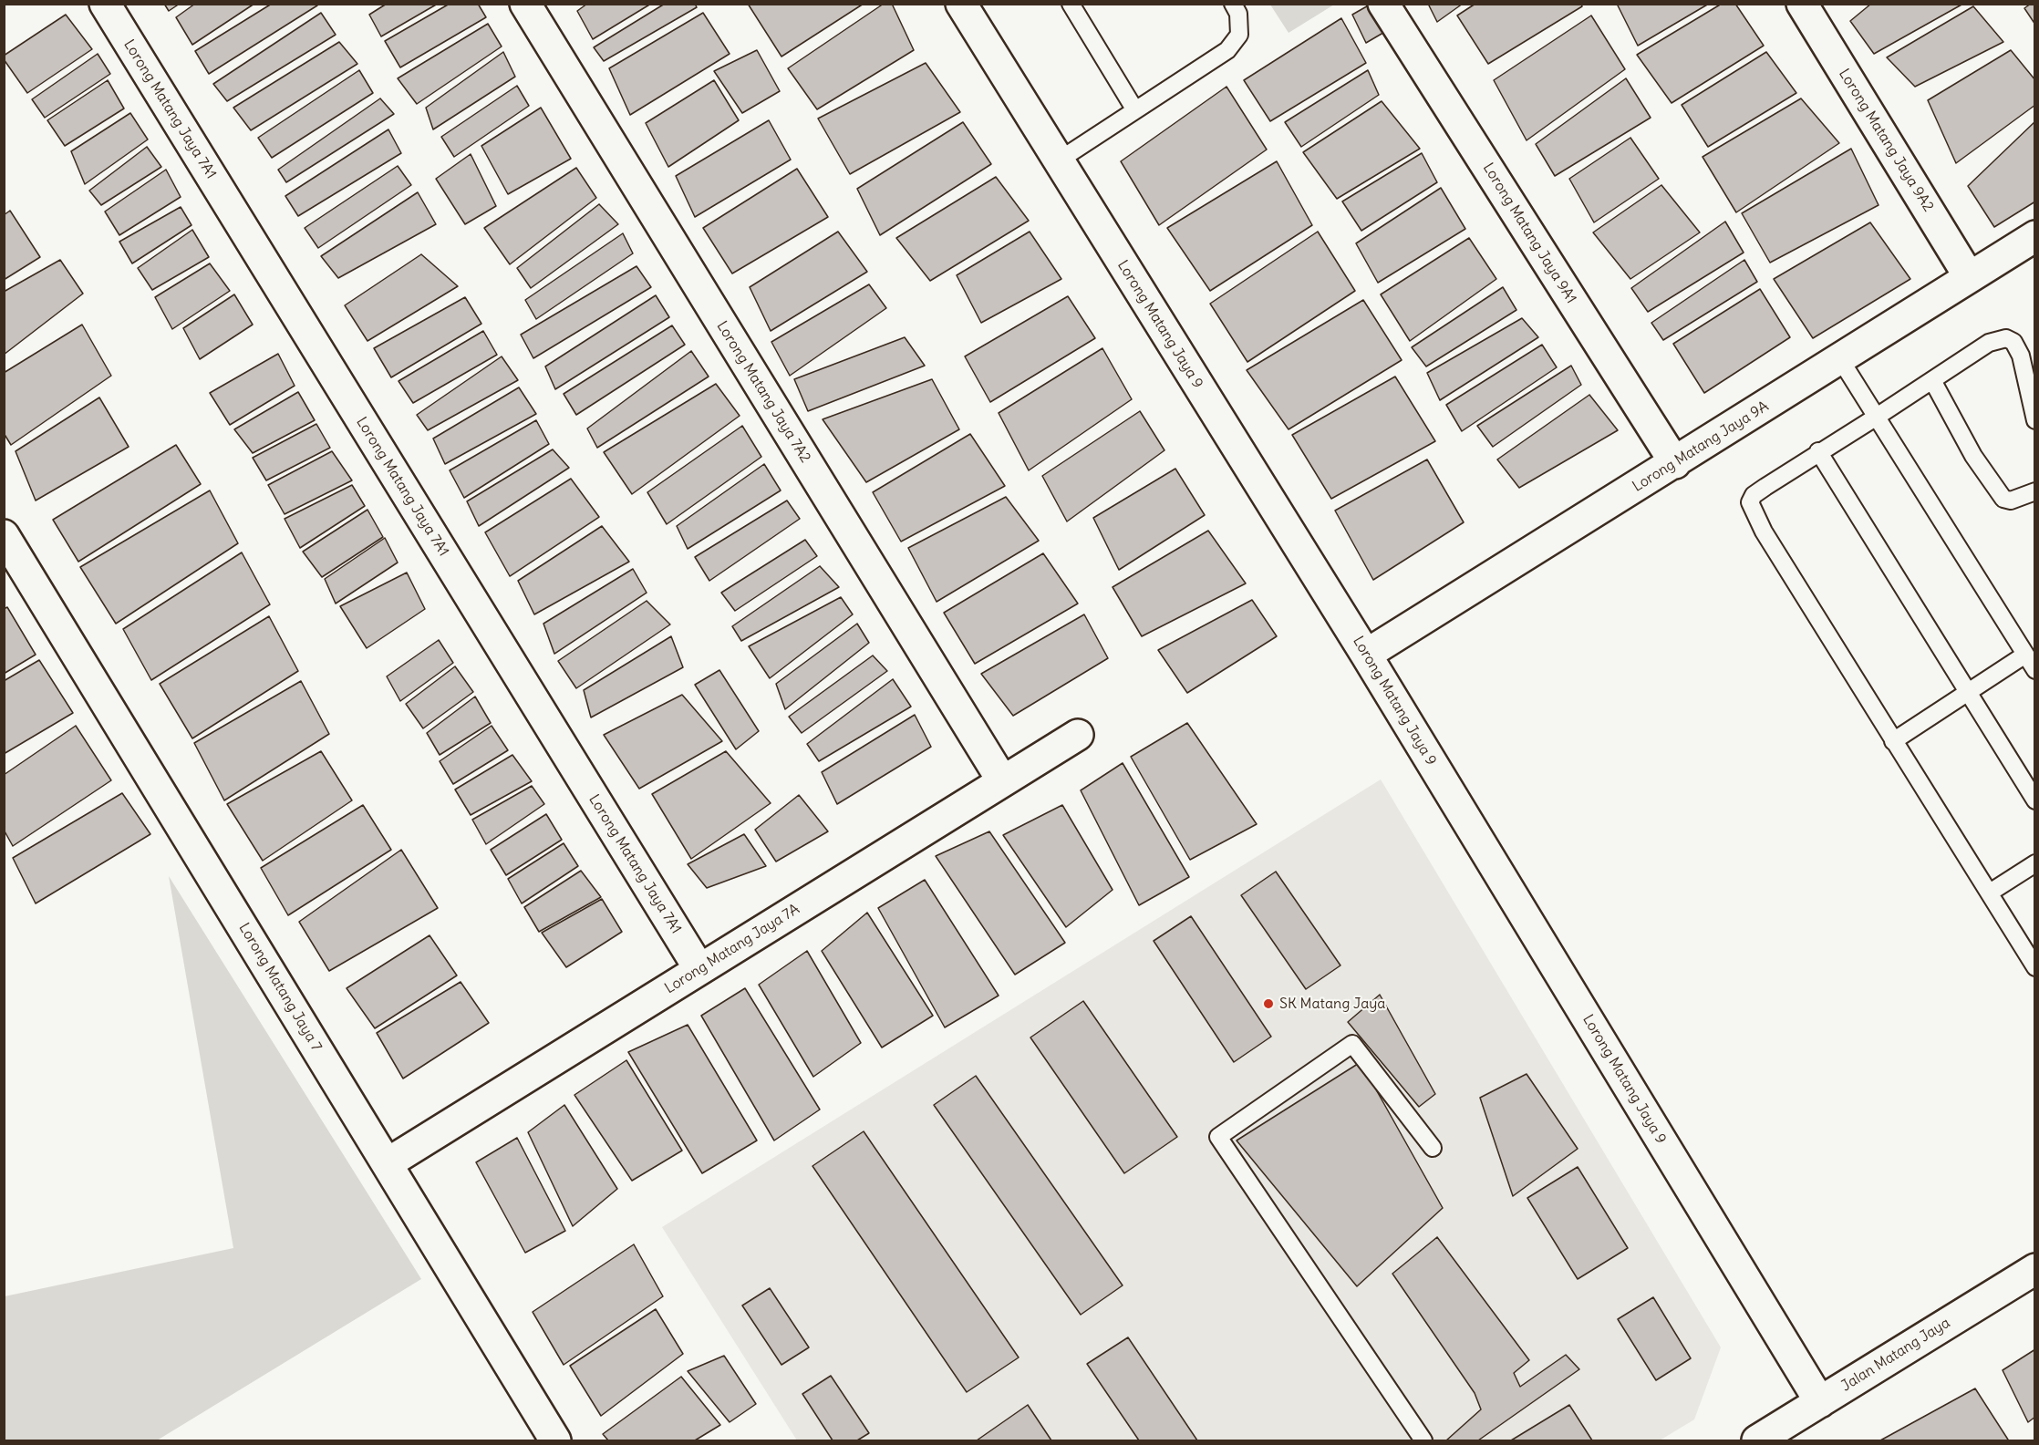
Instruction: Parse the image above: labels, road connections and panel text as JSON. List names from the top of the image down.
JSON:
{
  "streets": {
    "street": [
      "Lorong Matang Jaya 7A1",
      "Lorong Matang Jaya 9A2",
      "Lorong Matang Jaya 9A1",
      "Lorong Matang Jaya 9",
      "Lorong Matang Jaya 7A2",
      "Lorong Matang Jaya 9A",
      "Lorong Matang Jaya 7A",
      "Lorong Matang Jaya 7",
      "Jalan Matang Jaya"
    ]
  },
  "crossings": [
    ["Lorong Matang Jaya 7A1", "Lorong Matang Jaya 7A"],
    ["Lorong Matang Jaya 9A2", "Lorong Matang Jaya 9A"],
    ["Lorong Matang Jaya 9A1", "Lorong Matang Jaya 9A"],
    ["Lorong Matang Jaya 9", "Lorong Matang Jaya 9A"],
    ["Lorong Matang Jaya 9", "Jalan Matang Jaya"],
    ["Lorong Matang Jaya 7A2", "Lorong Matang Jaya 7A"],
    ["Lorong Matang Jaya 7A", "Lorong Matang Jaya 7"]
  ],
  "places": ["SK Matang Jaya"]
}
